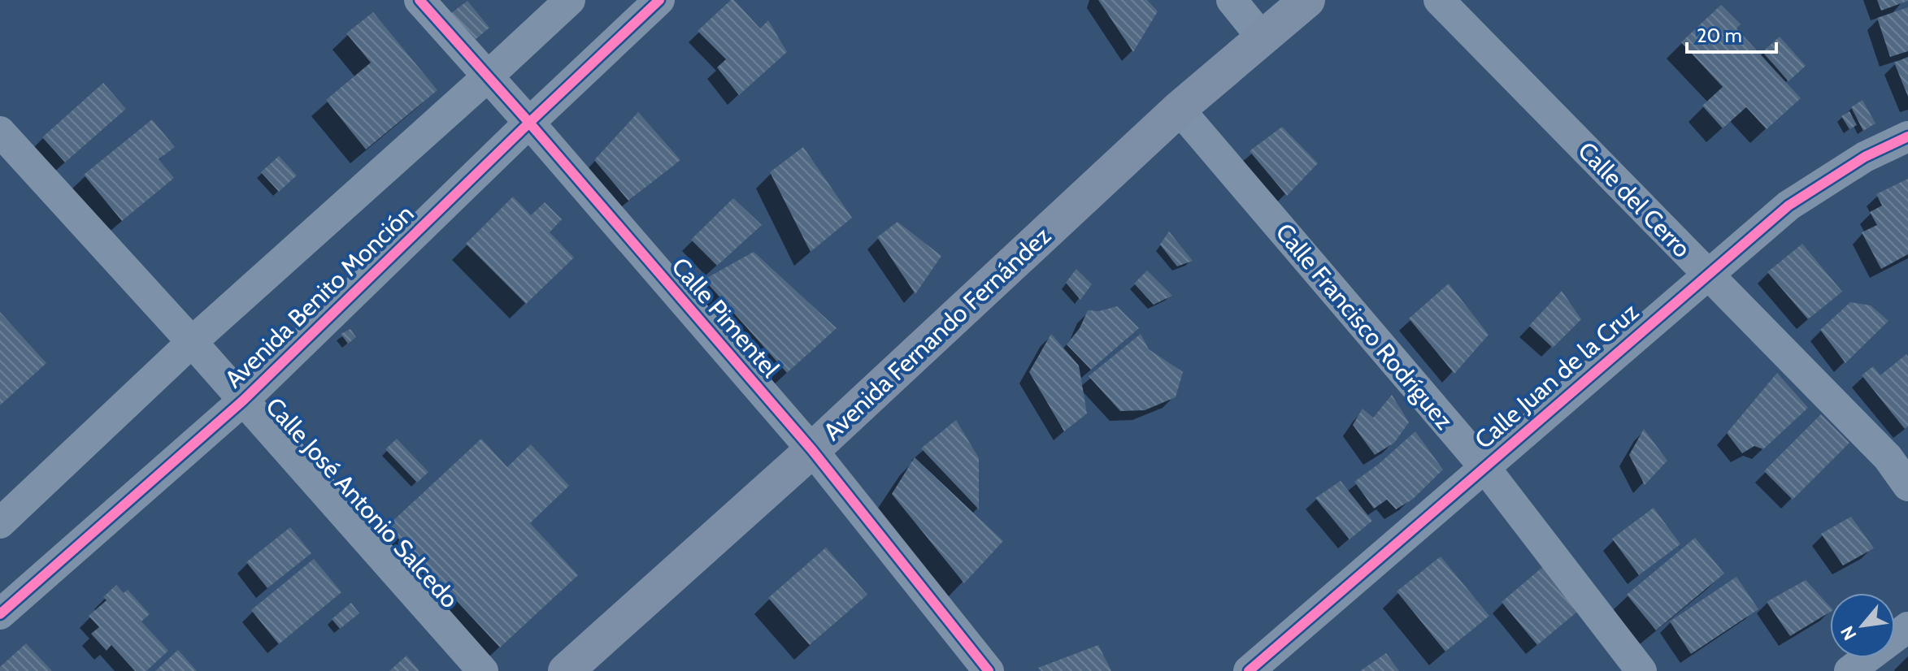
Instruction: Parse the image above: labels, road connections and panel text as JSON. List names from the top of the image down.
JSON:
{
  "streets": {
    "main road": ["Avenida Fernando Fernández"],
    "street": [
      "Calle del Cerro",
      "Avenida Benito Monción",
      "Calle Pimentel",
      "Calle Francisco Rodríguez",
      "Calle Juan de la Cruz",
      "Calle José Antonio Salcedo"
    ]
  },
  "crossings": [
    ["Calle del Cerro", "Calle Juan de la Cruz"],
    ["Avenida Benito Monción", "Calle Pimentel"],
    ["Avenida Benito Monción", "Calle José Antonio Salcedo"],
    ["Calle Pimentel", "Avenida Fernando Fernández"],
    ["Calle Francisco Rodríguez", "Avenida Fernando Fernández"],
    ["Calle Francisco Rodríguez", "Calle Juan de la Cruz"]
  ],
  "scale_bar": "20 m",
  "north": "bottom left"
}
